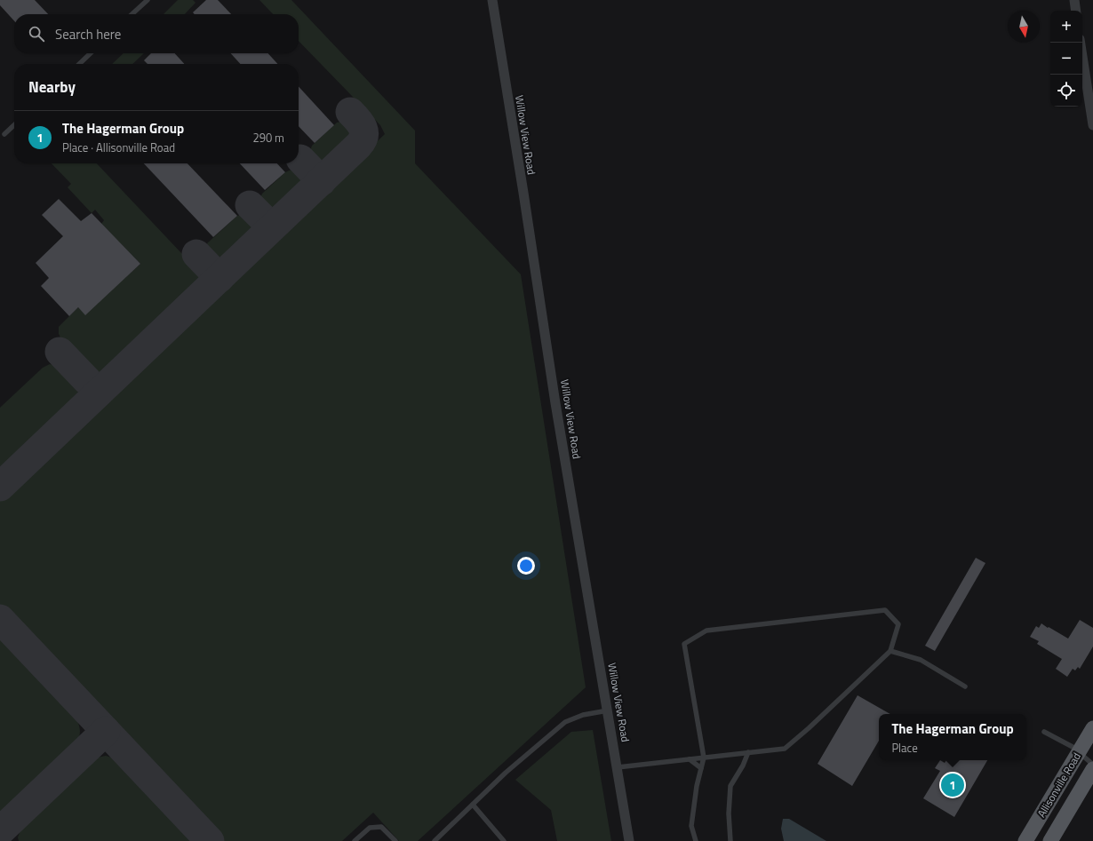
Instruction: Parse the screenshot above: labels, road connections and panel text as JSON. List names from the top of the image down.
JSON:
{
  "streets": {
    "main road": ["Allisonville Road"],
    "street": ["Willow View Road"]
  },
  "north": "bottom",
  "page": {
    "map_buttons": ["+", "−"],
    "search": "Search here",
    "heading": "Nearby",
    "list": [
      {
        "mark": "1",
        "name": "The Hagerman Group",
        "note": "Place · Allisonville Road",
        "value": "290 m"
      }
    ],
    "popup": ["The Hagerman Group", "Place"],
    "pins": "1"
  }
}
